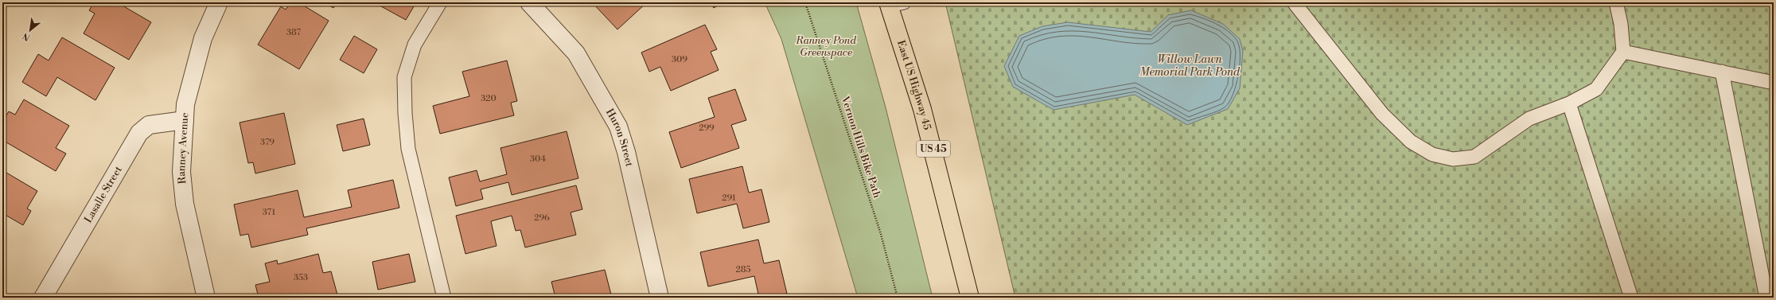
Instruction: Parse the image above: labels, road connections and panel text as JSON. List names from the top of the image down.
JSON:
{
  "streets": {
    "main road": ["East US Highway 45", "US 45"],
    "street": ["Huron Street", "Ranney Avenue", "Lasalle Street"],
    "path": ["Vernon Hills Bike Path"]
  },
  "crossings": [
    ["Ranney Avenue", "Lasalle Street"]
  ],
  "water": ["Willow Lawn Memorial Park Pond"],
  "parks": ["Ranney Pond Greenspace"],
  "house_numbers": [
    "387",
    "309",
    "320",
    "299",
    "379",
    "304",
    "291",
    "371",
    "296",
    "285",
    "353"
  ],
  "north": "bottom left"
}
